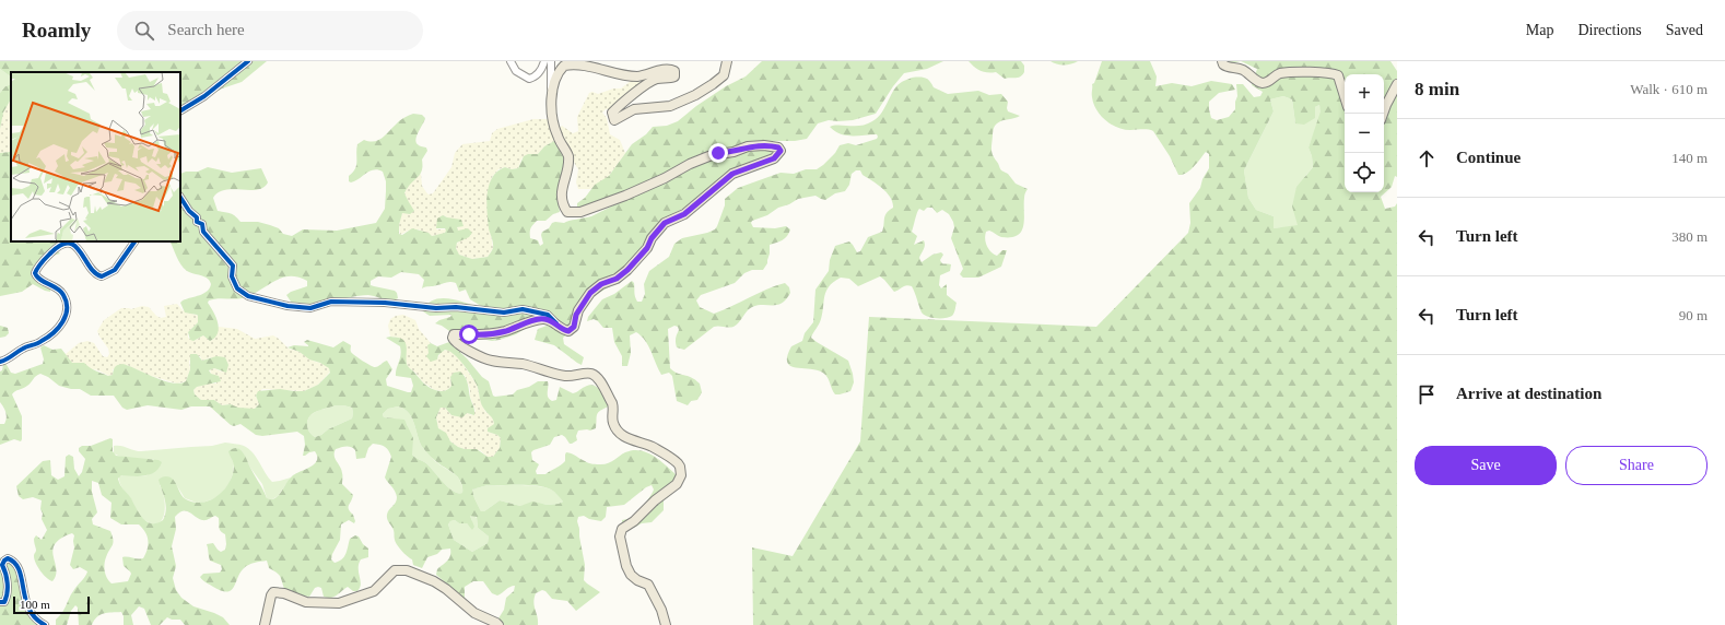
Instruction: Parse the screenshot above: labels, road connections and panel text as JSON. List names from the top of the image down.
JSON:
{
  "scale_bar": "100 m",
  "page": {
    "header": "Roamly",
    "search": "Search here",
    "nav": ["Map", "Directions", "Saved"],
    "heading": ["8 min", "Walk · 610 m"],
    "map_buttons": ["+", "−"],
    "list": [
      ["Continue", "140 m"],
      ["Turn left", "380 m"],
      ["Turn left", "90 m"],
      "Arrive at destination"
    ],
    "buttons": ["Save", "Share"],
    "scale": "100 m"
  }
}
